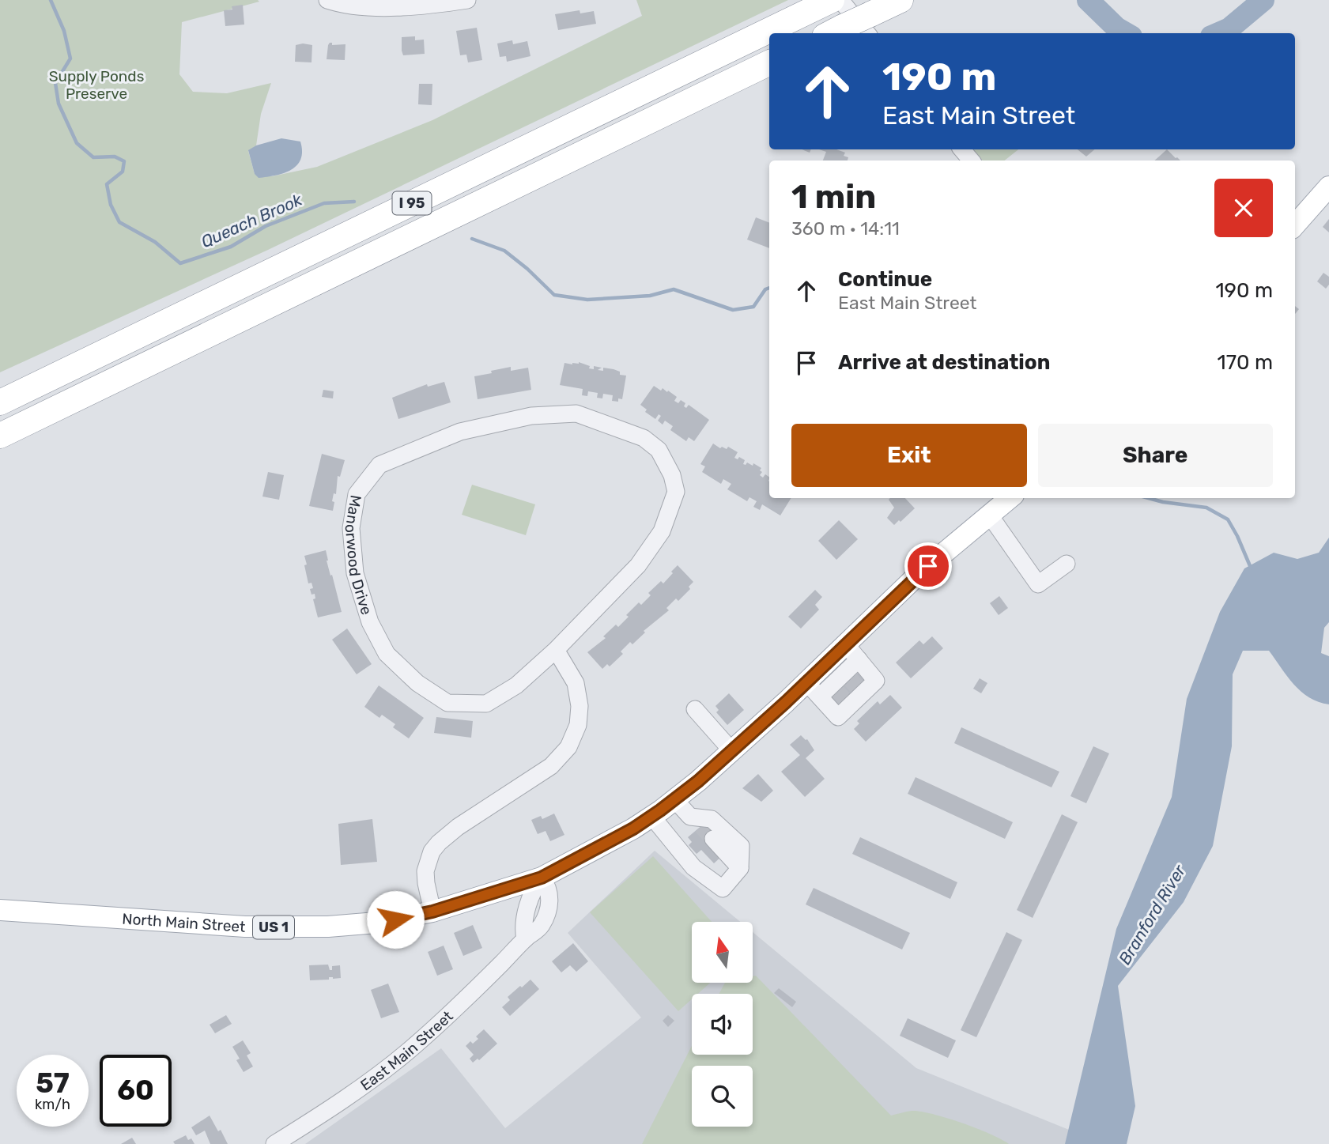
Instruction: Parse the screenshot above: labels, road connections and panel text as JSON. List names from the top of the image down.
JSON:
{
  "streets": {
    "highway": ["I 95"],
    "main road": ["North Main Street", "US 1"],
    "street": ["Manorwood Drive", "East Main Street"]
  },
  "crossings": [
    ["North Main Street", "US 1"],
    ["North Main Street", "East Main Street"]
  ],
  "water": ["Queach Brook", "Branford River"],
  "parks": ["Supply Ponds Preserve"],
  "north": "top",
  "page": {
    "turn": ["190 m", "East Main Street"],
    "heading": ["1 min", "360 m · 14:11"],
    "list": [
      {
        "name": "Continue",
        "note": "East Main Street",
        "value": "190 m"
      },
      {
        "name": "Arrive at destination",
        "value": "170 m"
      }
    ],
    "buttons": ["Exit", "Share"],
    "speed": "57 km/h",
    "limit": "60"
  }
}
